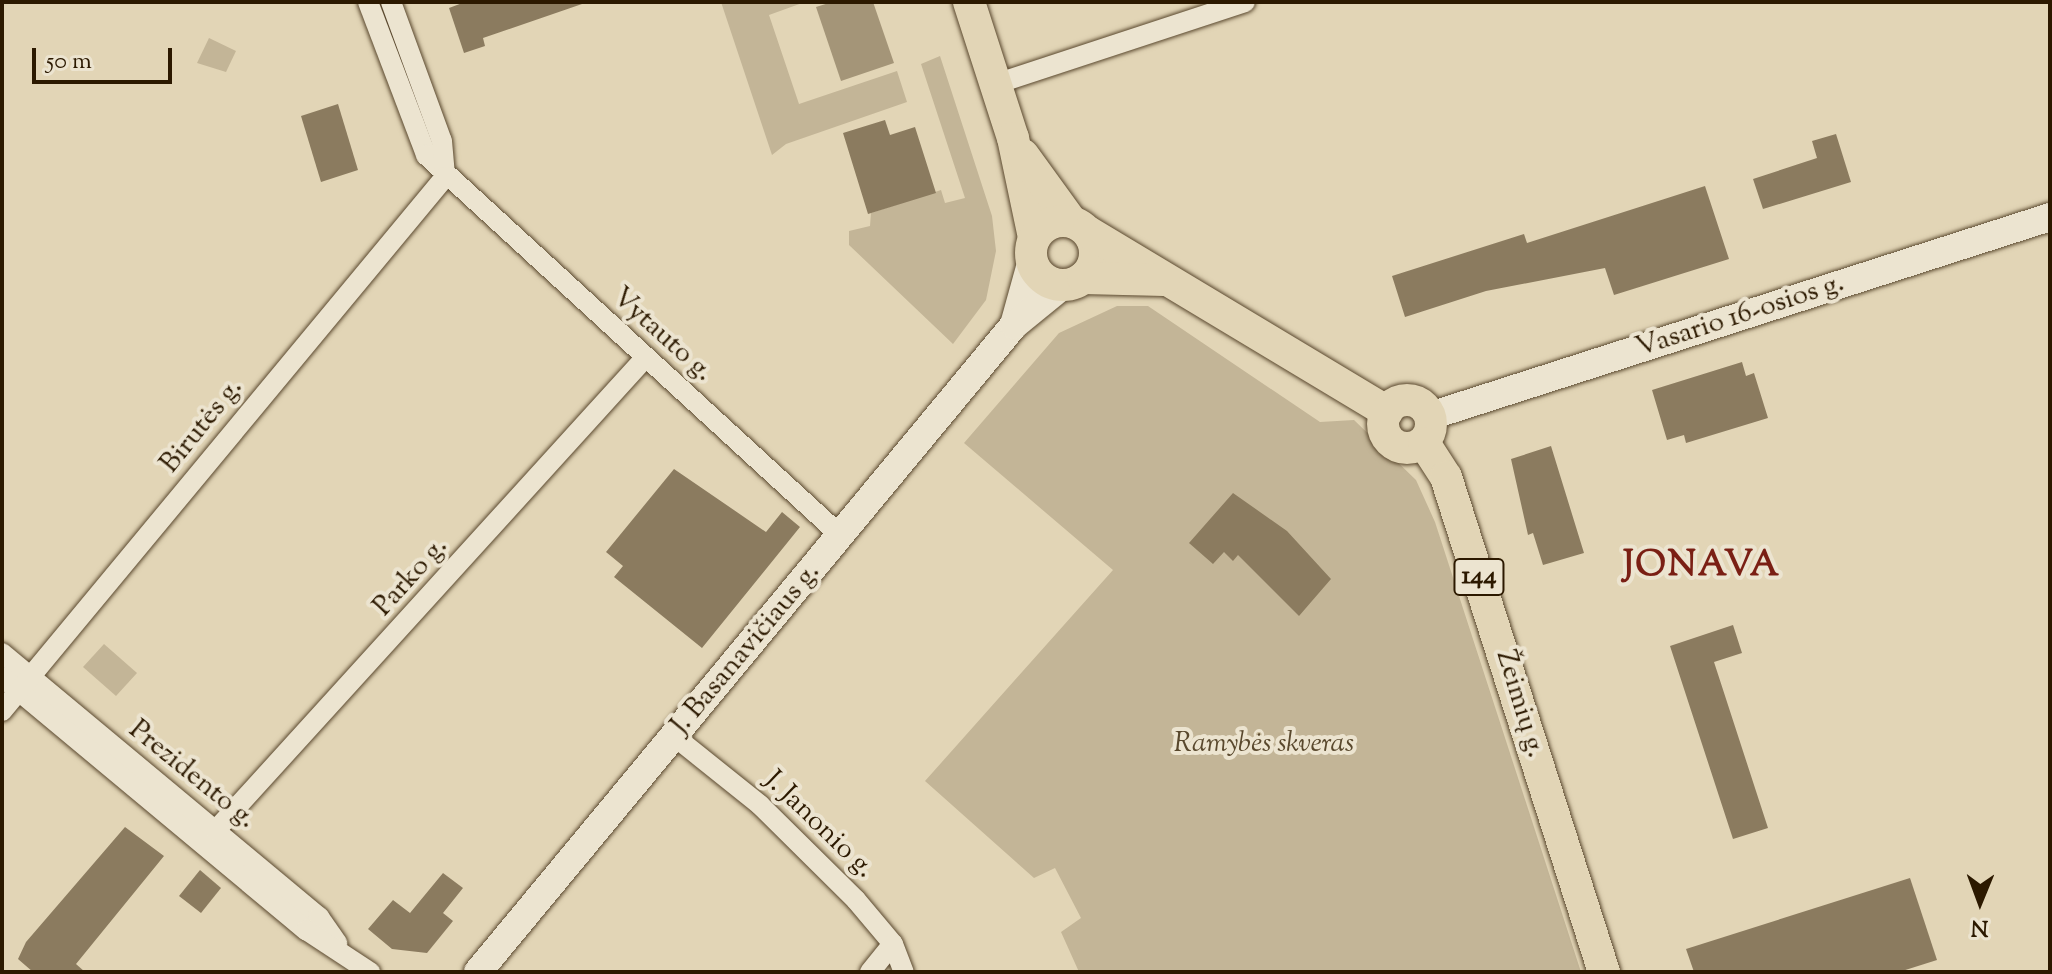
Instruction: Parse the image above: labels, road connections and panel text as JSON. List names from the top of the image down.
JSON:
{
  "streets": {
    "main road": [
      "Vasario 16-osios g.",
      "144",
      "J. Basanavičiaus g.",
      "Žeimių g."
    ],
    "street": [
      "Vytauto g.",
      "Birutės g.",
      "Parko g.",
      "Prezidento g.",
      "J. Janonio g."
    ]
  },
  "crossings": [
    ["Vasario 16-osios g.", "Žeimių g."],
    ["Vytauto g.", "Birutės g."],
    ["Vytauto g.", "Parko g."],
    ["Vytauto g.", "J. Basanavičiaus g."],
    ["Birutės g.", "Prezidento g."],
    ["Parko g.", "Prezidento g."],
    ["J. Basanavičiaus g.", "J. Janonio g."]
  ],
  "districts": ["JONAVA"],
  "parks": ["Ramybės skveras"],
  "scale_bar": "50 m",
  "north": "bottom"
}
